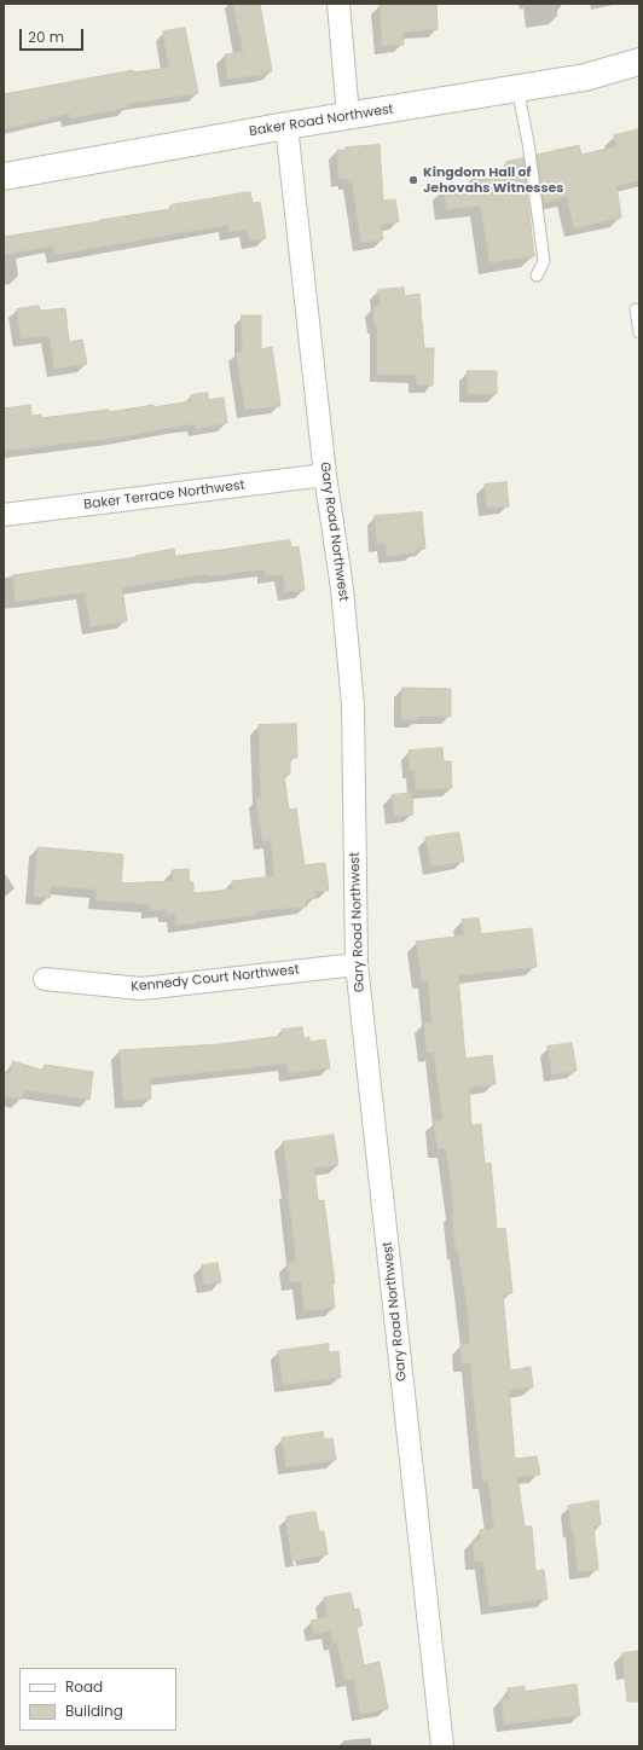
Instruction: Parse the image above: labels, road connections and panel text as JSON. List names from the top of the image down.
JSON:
{
  "streets": {
    "street": [
      "Baker Road Northwest",
      "Baker Terrace Northwest",
      "Gary Road Northwest",
      "Kennedy Court Northwest"
    ]
  },
  "crossings": [
    ["Baker Road Northwest", "Gary Road Northwest"],
    ["Baker Terrace Northwest", "Gary Road Northwest"],
    ["Gary Road Northwest", "Kennedy Court Northwest"]
  ],
  "places": ["Kingdom Hall of Jehovahs Witnesses"],
  "legend": ["Road", "Building"],
  "scale_bar": "20 m"
}
